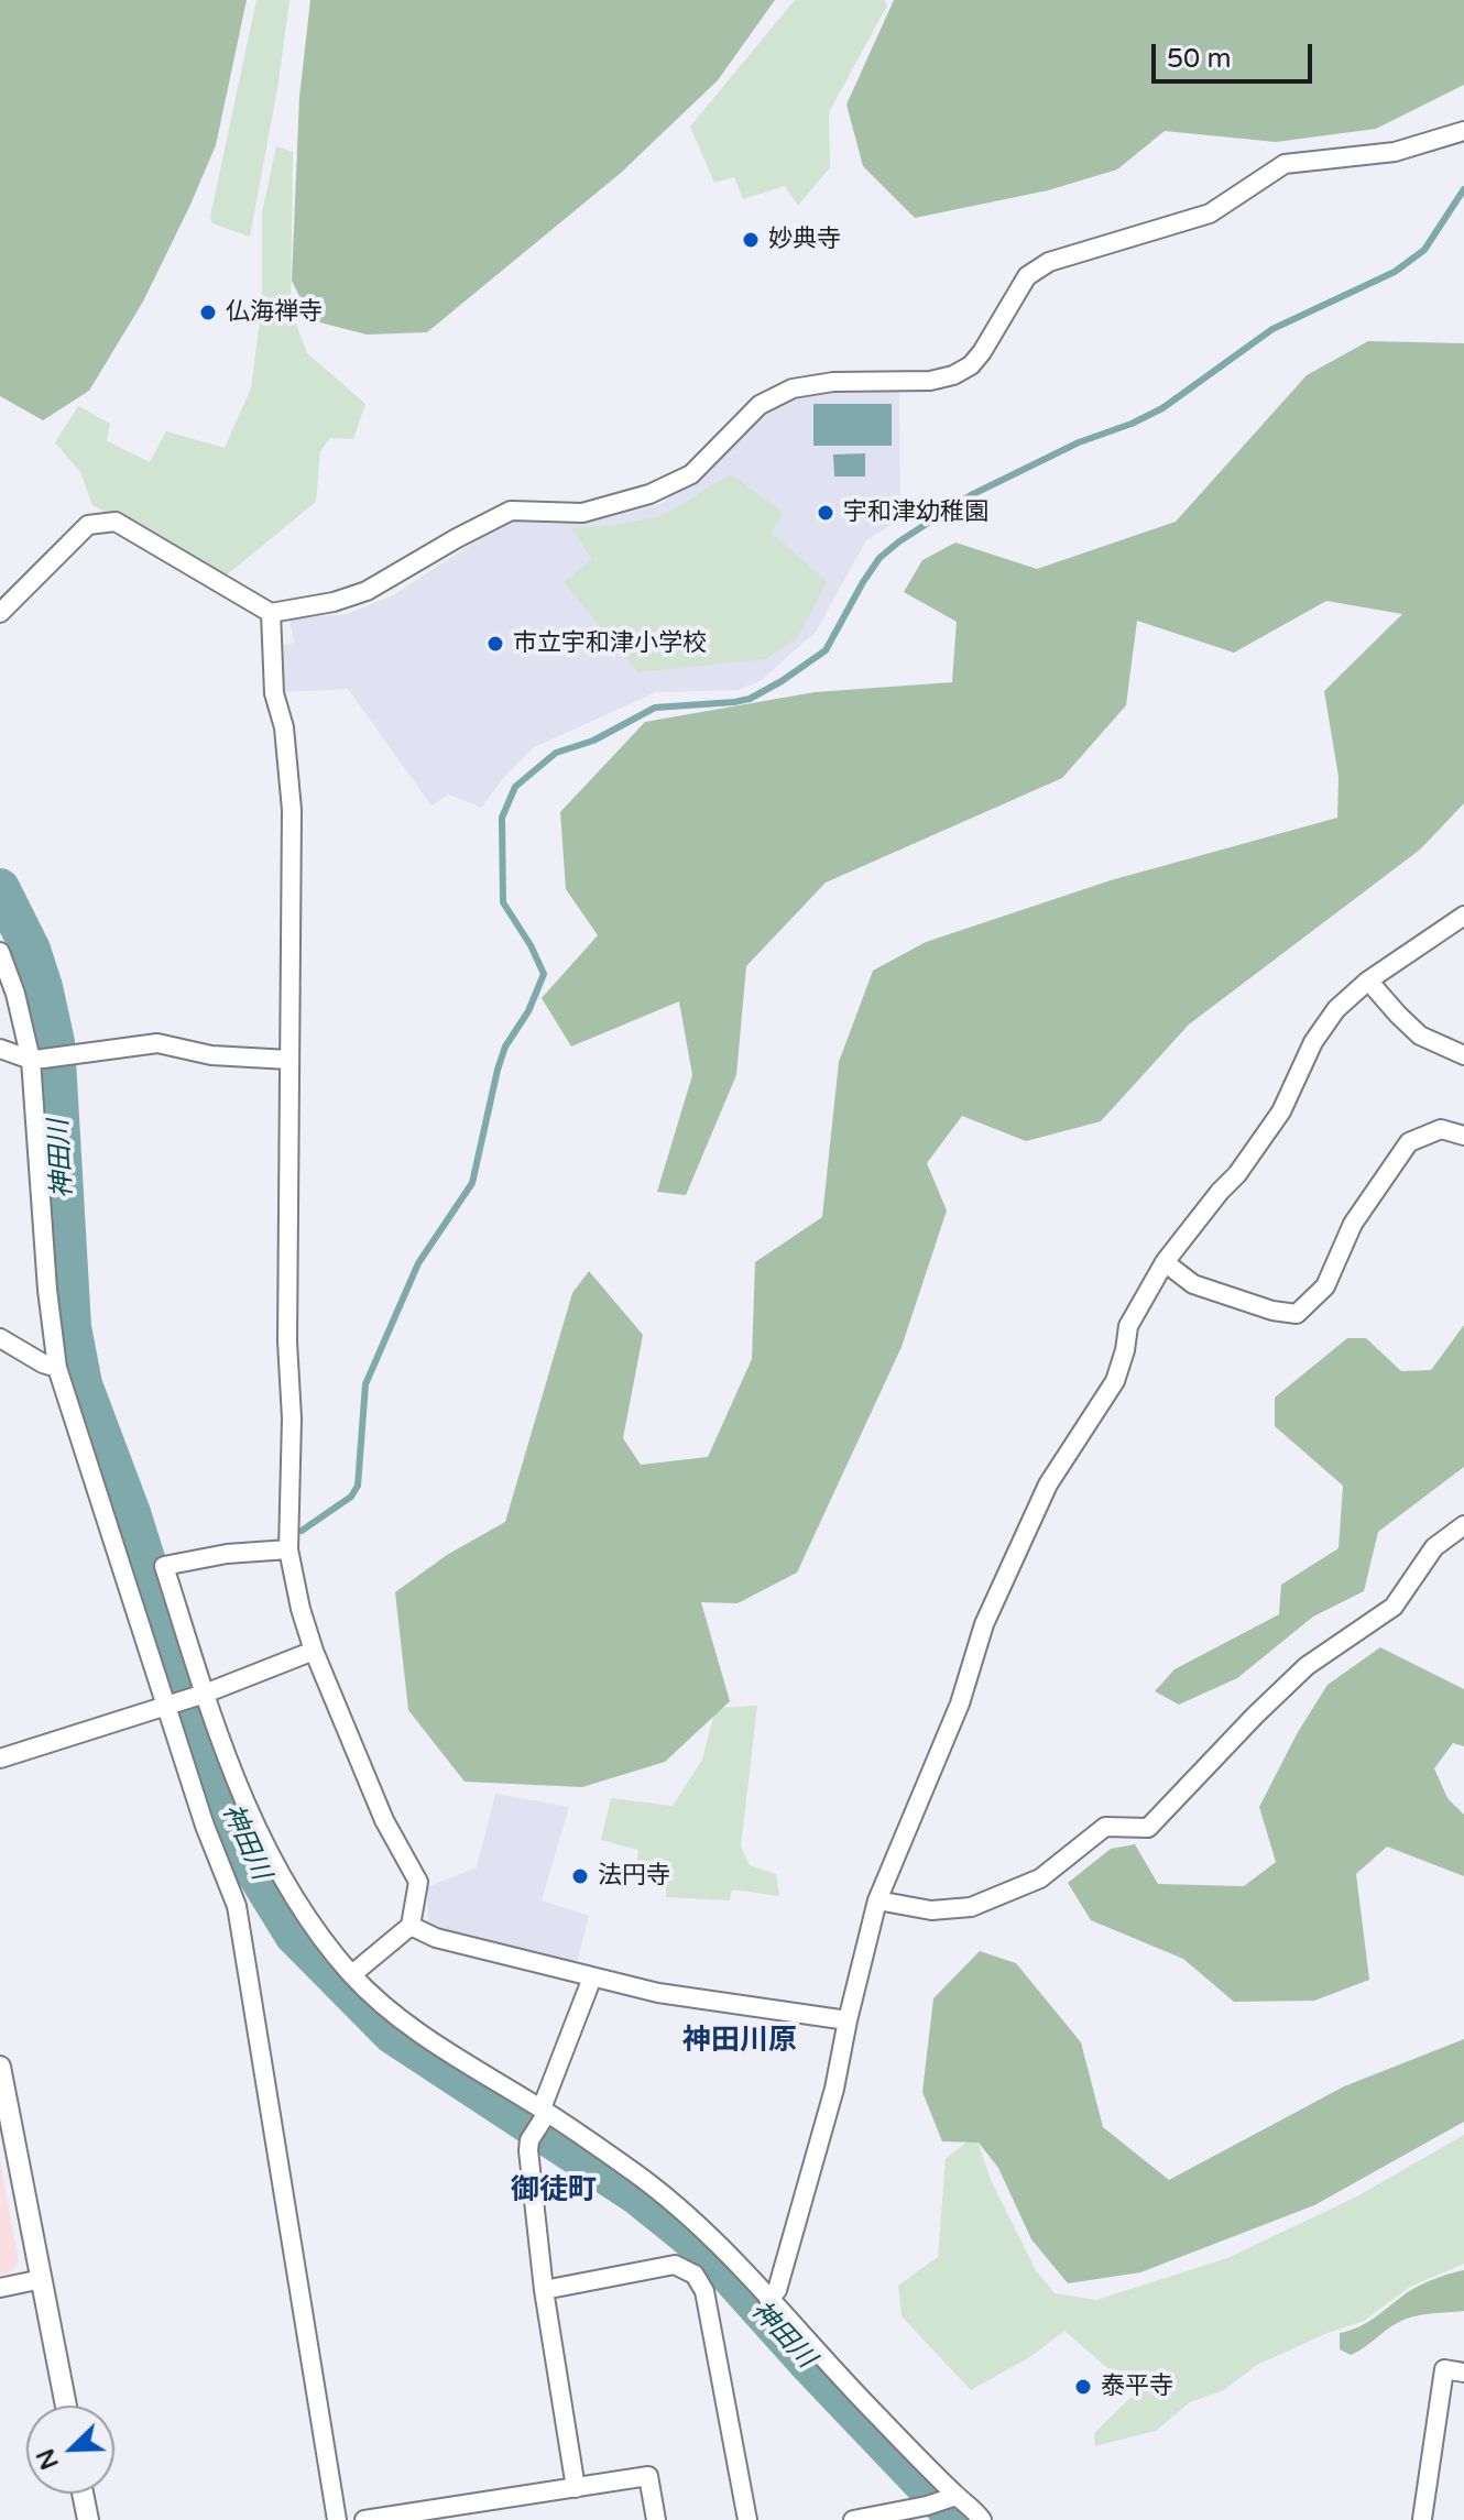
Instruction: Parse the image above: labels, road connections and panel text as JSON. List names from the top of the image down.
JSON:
{
  "districts": ["神田川原", "御徒町"],
  "water": ["神田川"],
  "places": [
    "妙典寺",
    "仏海禅寺",
    "宇和津幼稚園",
    "市立宇和津小学校",
    "法円寺",
    "泰平寺"
  ],
  "scale_bar": "50 m",
  "north": "bottom left"
}
